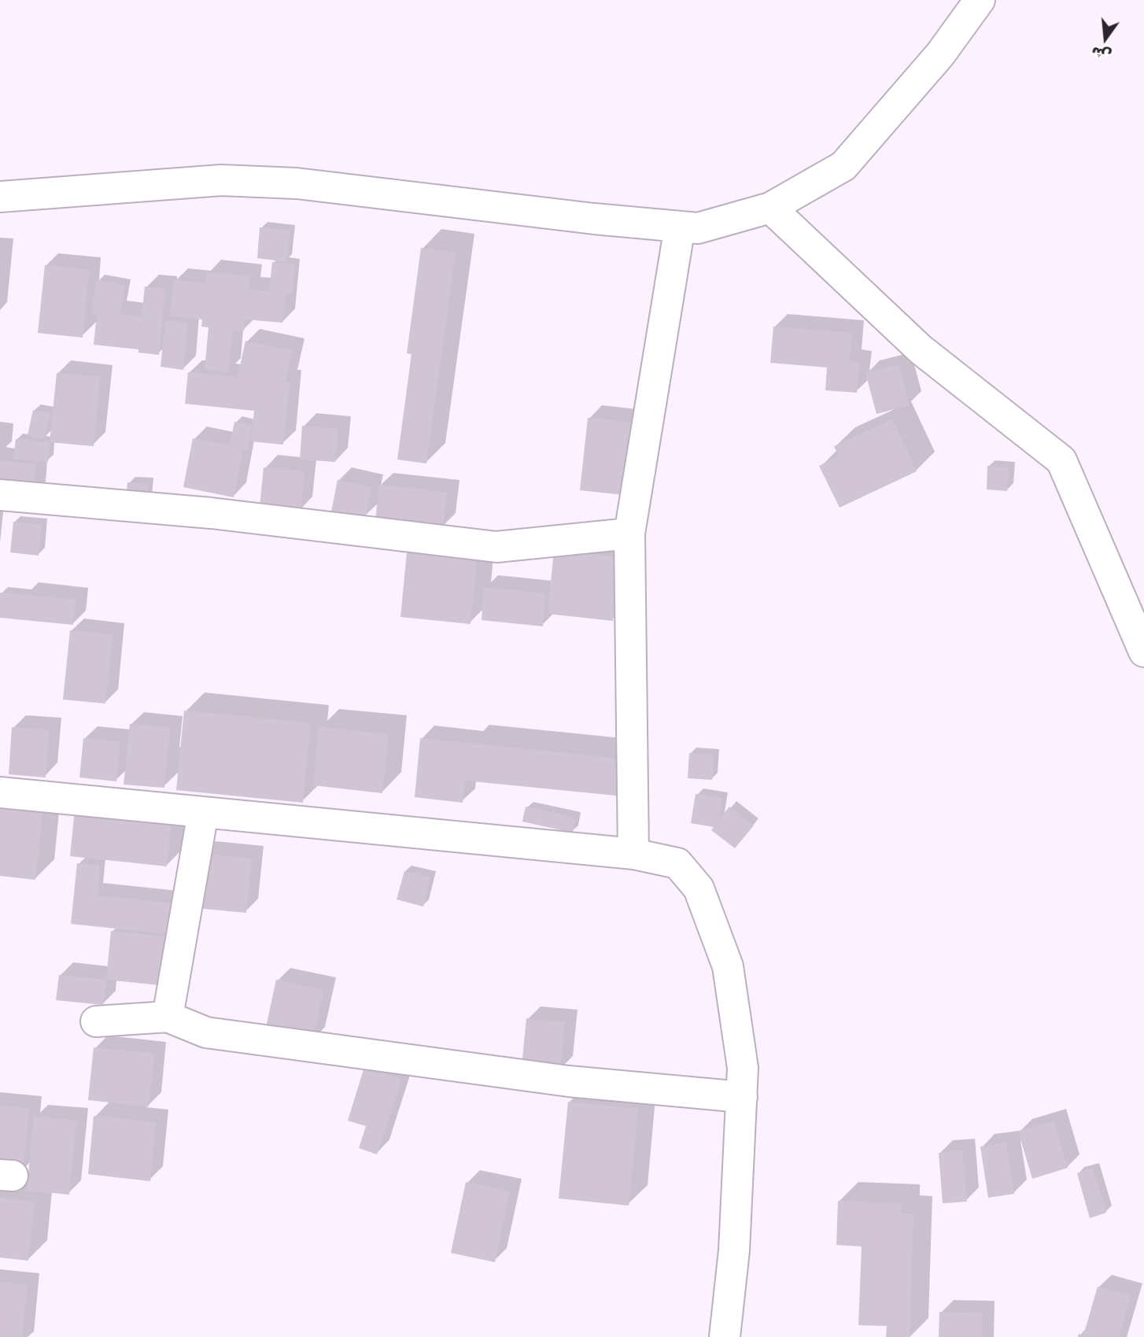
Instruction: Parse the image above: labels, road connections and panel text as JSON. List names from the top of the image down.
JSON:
{
  "north": "bottom"
}
